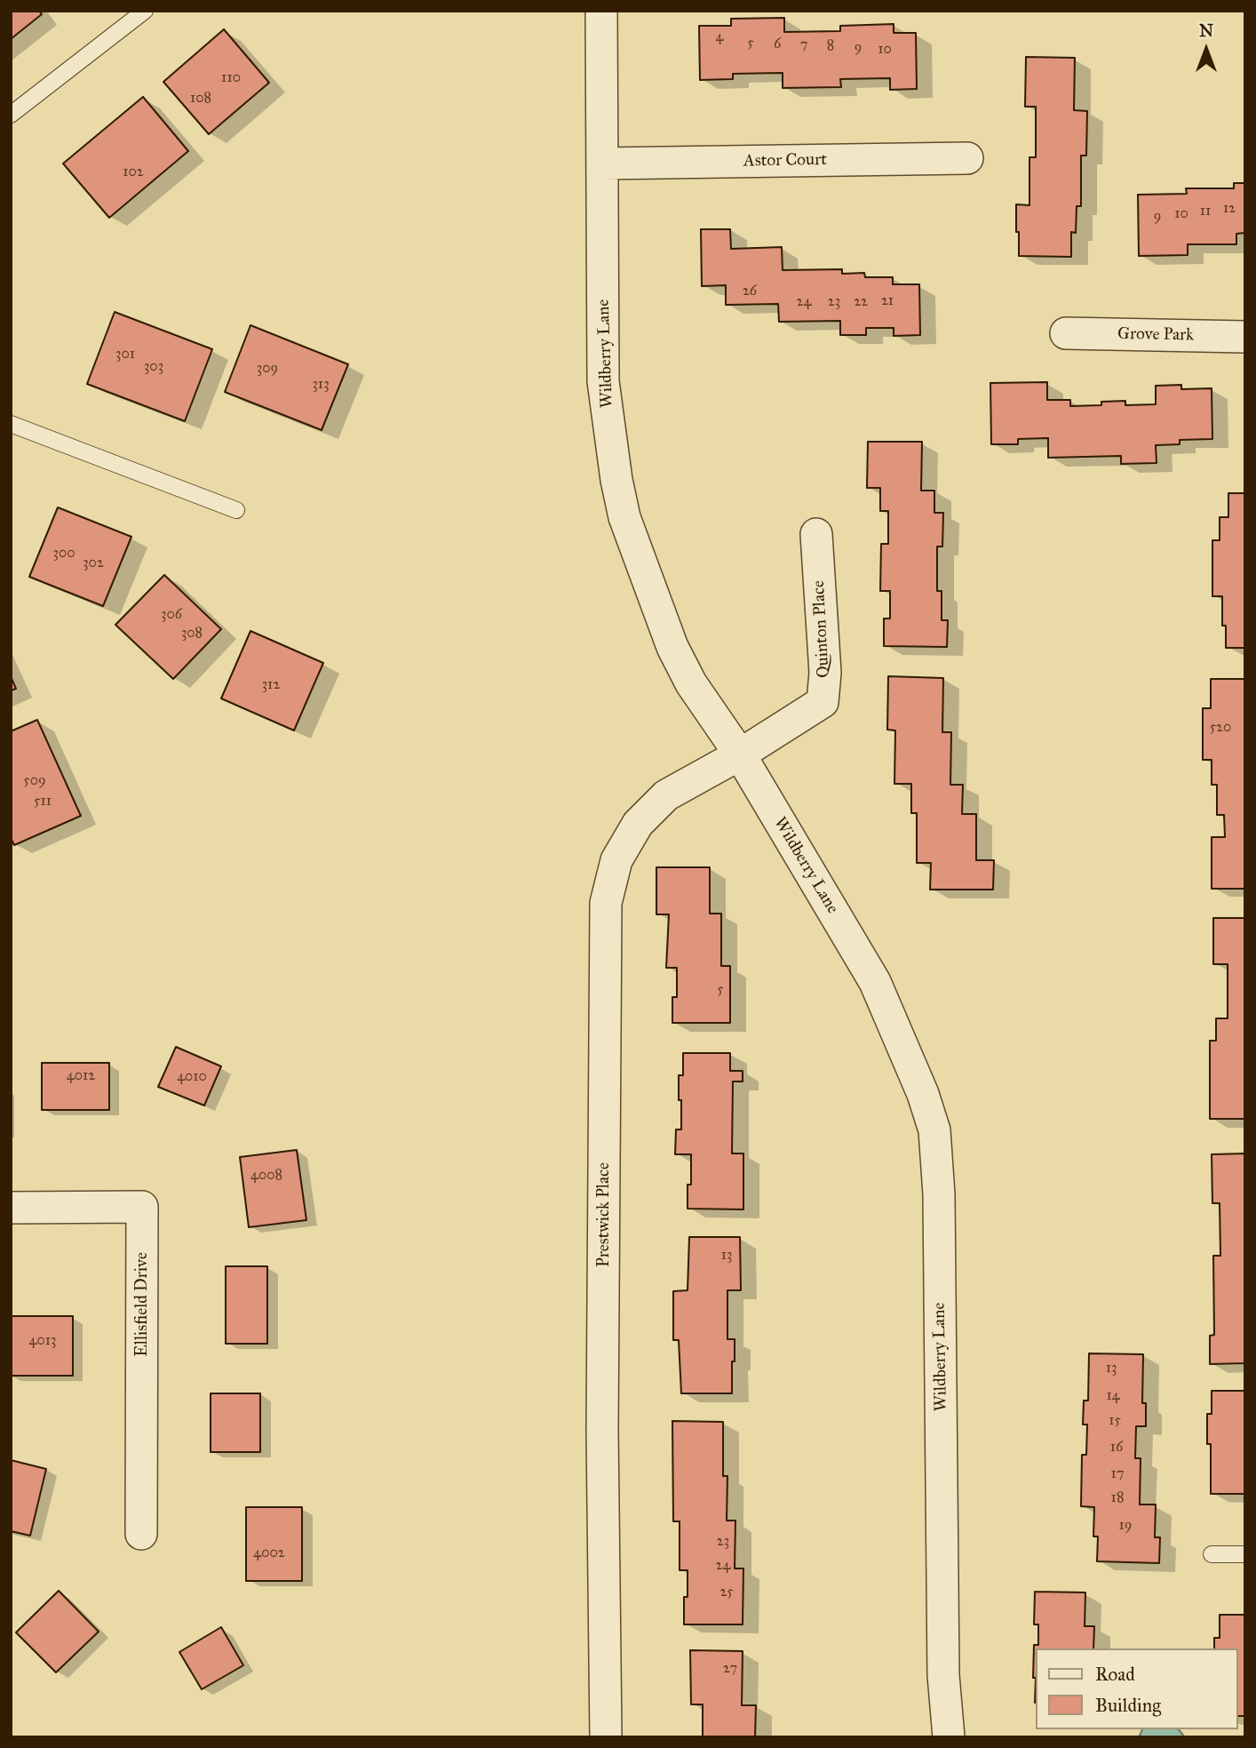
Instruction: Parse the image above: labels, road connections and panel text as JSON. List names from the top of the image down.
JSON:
{
  "streets": {
    "street": [
      "Astor Court",
      "Grove Park",
      "Wildberry Lane",
      "Quinton Place",
      "Prestwick Place",
      "Ellisfield Drive"
    ]
  },
  "crossings": [
    ["Astor Court", "Wildberry Lane"],
    ["Wildberry Lane", "Quinton Place"],
    ["Wildberry Lane", "Prestwick Place"],
    ["Quinton Place", "Prestwick Place"]
  ],
  "house_numbers": [
    "4",
    "5",
    "6",
    "7",
    "8",
    "9",
    "10",
    "110",
    "108",
    "102",
    "12",
    "11",
    "10",
    "9",
    "26",
    "21",
    "24",
    "23",
    "22",
    "301",
    "303",
    "309",
    "313",
    "300",
    "302",
    "306",
    "308",
    "312",
    "520",
    "509",
    "511",
    "5",
    "4012",
    "4010",
    "4008",
    "13",
    "4013",
    "13",
    "14",
    "15",
    "16",
    "17",
    "18",
    "19",
    "23",
    "4002",
    "24",
    "25",
    "27"
  ],
  "legend": ["Road", "Building"],
  "north": "top"
}
